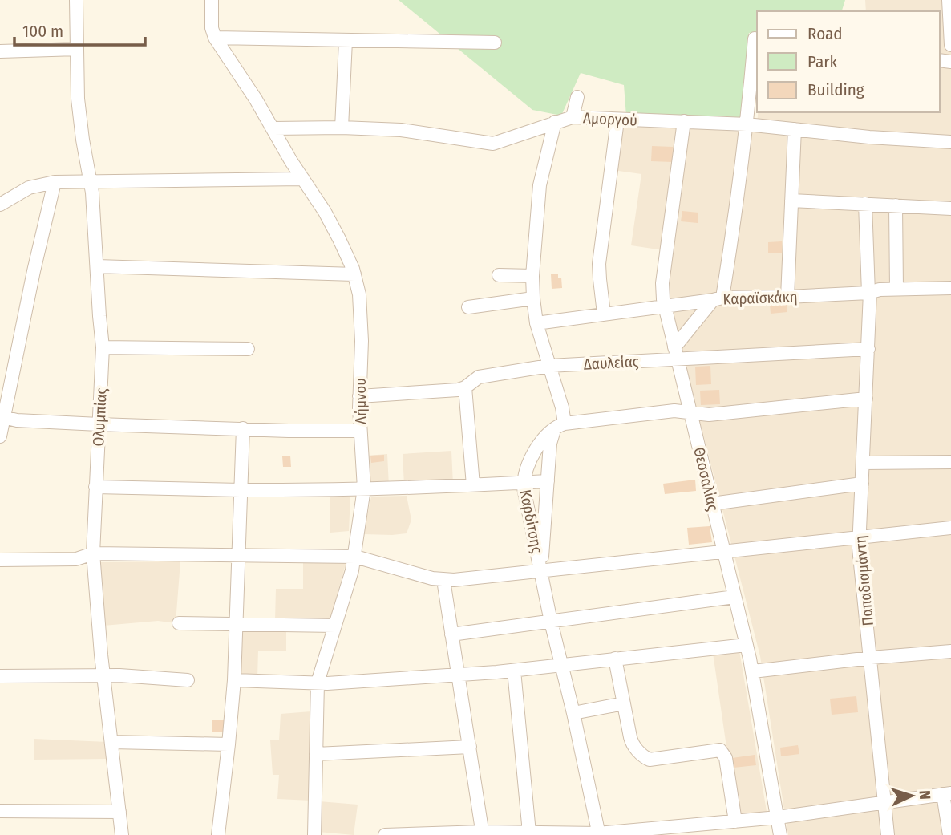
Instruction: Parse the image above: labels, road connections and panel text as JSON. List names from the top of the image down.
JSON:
{
  "streets": {
    "street": [
      "Αμοργού",
      "Καραϊσκάκη",
      "Δαυλείας",
      "Λήμνου",
      "Ολυμπίας",
      "Θεσσαλίας",
      "Καρδίτσης",
      "Παπαδιαμάντη"
    ]
  },
  "crossings": [
    ["Αμοργού", "Λήμνου"],
    ["Αμοργού", "Θεσσαλίας"],
    ["Καραϊσκάκη", "Θεσσαλίας"],
    ["Καραϊσκάκη", "Παπαδιαμάντη"],
    ["Δαυλείας", "Λήμνου"],
    ["Δαυλείας", "Θεσσαλίας"],
    ["Δαυλείας", "Παπαδιαμάντη"]
  ],
  "legend": ["Road", "Park", "Building"],
  "scale_bar": "100 m",
  "north": "right"
}
